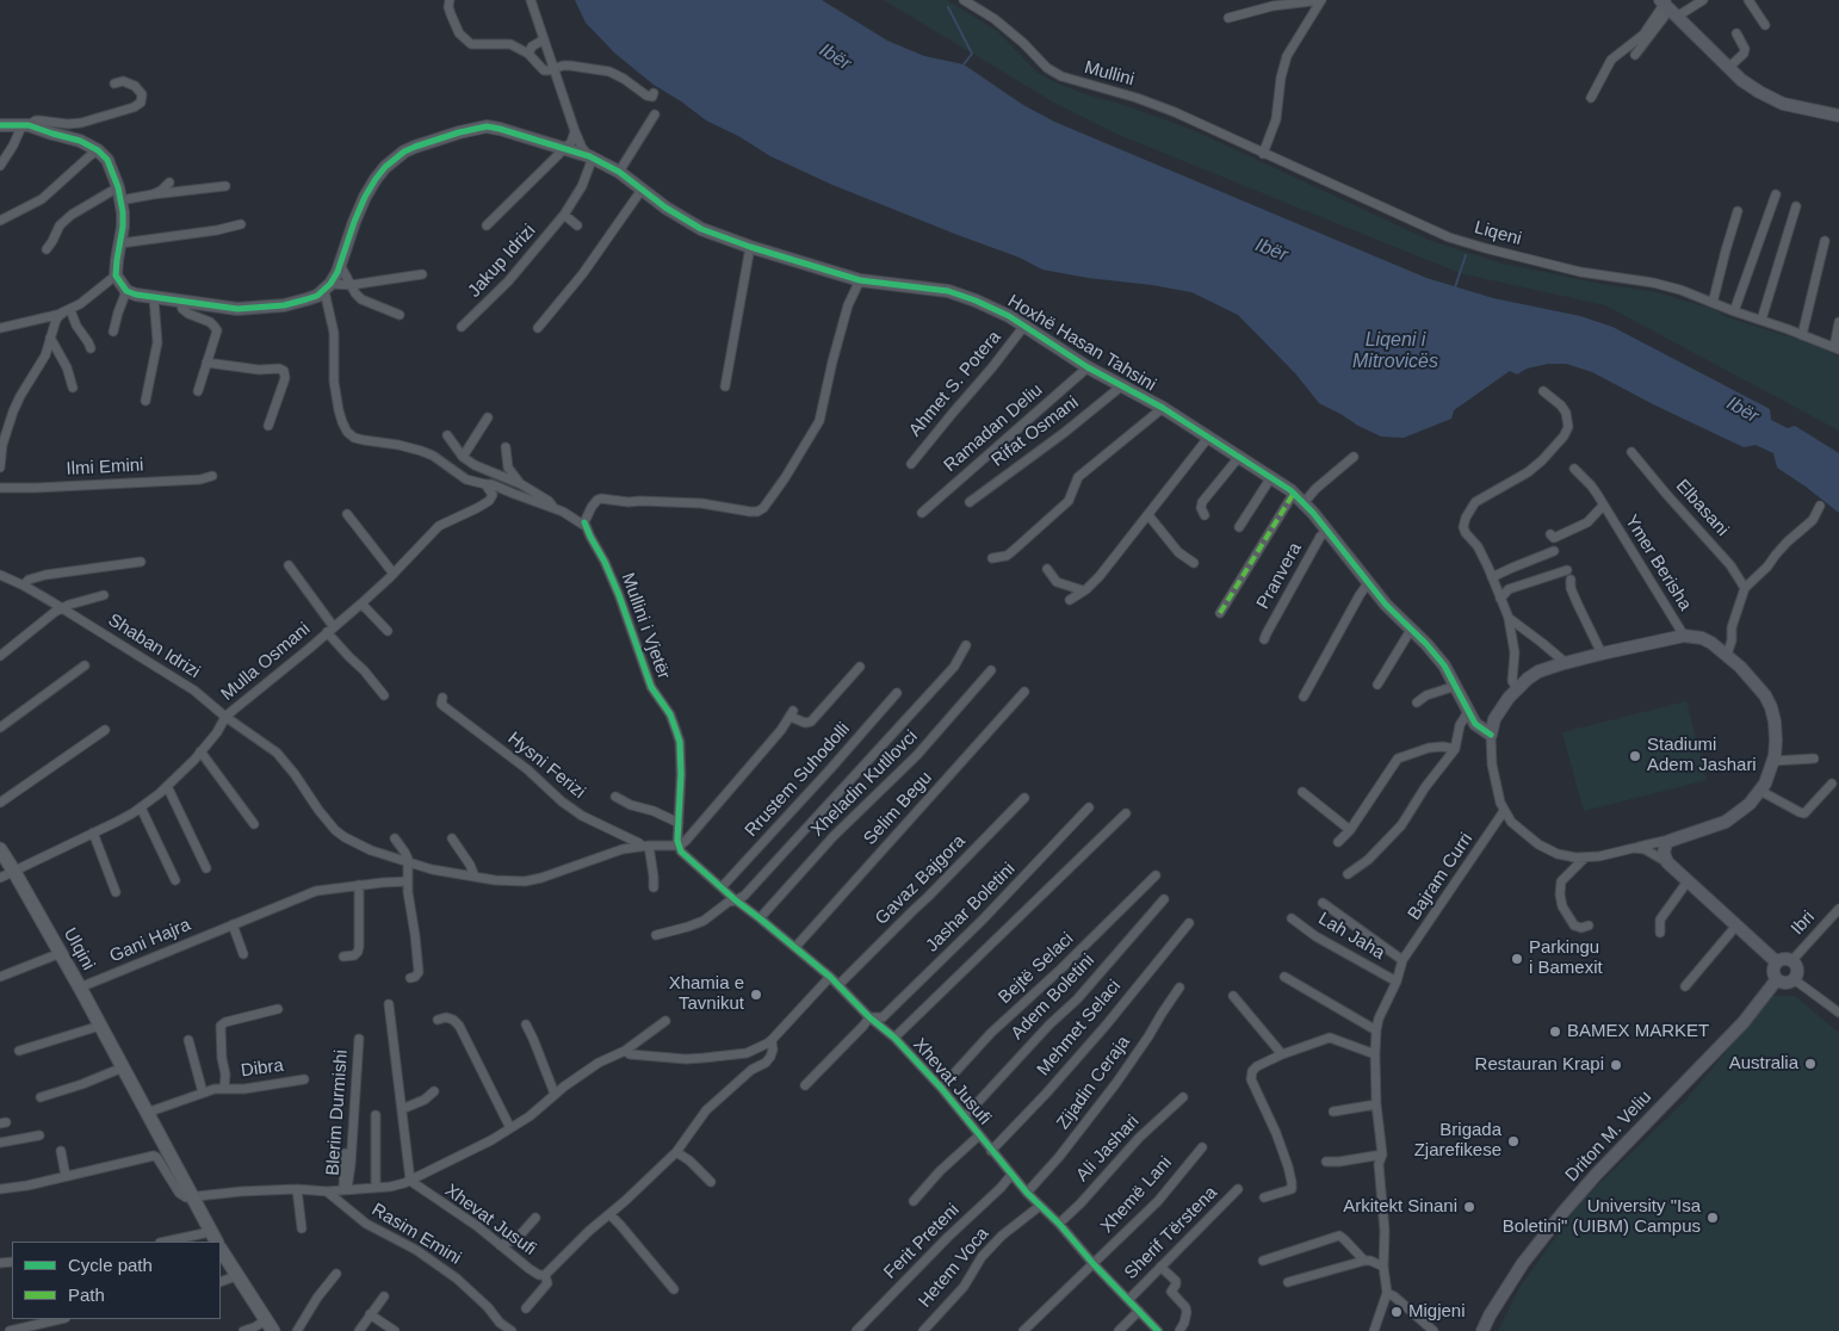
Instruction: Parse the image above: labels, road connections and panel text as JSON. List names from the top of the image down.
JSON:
{
  "streets": {
    "main road": ["Ulqini"],
    "street": [
      "Mullini",
      "Liqeni",
      "Jakup Idrizi",
      "Hoxhë Hasan Tahsini",
      "Ahmet S. Potera",
      "Ramadan Deliu",
      "Rifat Osmani",
      "Ilmi Emini",
      "Elbasani",
      "Ymer Berisha",
      "Pranvera",
      "Mullini i Vjetër",
      "Shaban Idrizi",
      "Mulla Osmani",
      "Hysni Ferizi",
      "Rrustem Suhodolli",
      "Xheladin Kutllovci",
      "Selim Begu",
      "Bajram Curri",
      "Gavaz Bajgora",
      "Jashar Boletini",
      "Ibri",
      "Lah Jaha",
      "Gani Hajra",
      "Bejtë Selaci",
      "Adem Boletini",
      "Mehmet Selaci",
      "Dibra",
      "Xhevat Jusufi",
      "Zijadin Ceraja",
      "Blerim Durmishi",
      "Driton M. Veliu",
      "Ali Jashari",
      "Xhemë Lani",
      "Sherif Tërstena",
      "Rasim Emini",
      "Ferit Preteni",
      "Hetem Voca"
    ]
  },
  "crossings": [
    ["Mullini", "Liqeni"],
    ["Jakup Idrizi", "Hoxhë Hasan Tahsini"],
    ["Hoxhë Hasan Tahsini", "Ahmet S. Potera"],
    ["Hoxhë Hasan Tahsini", "Ramadan Deliu"],
    ["Hoxhë Hasan Tahsini", "Rifat Osmani"],
    ["Hoxhë Hasan Tahsini", "Pranvera"],
    ["Mullini i Vjetër", "Xhevat Jusufi"],
    ["Shaban Idrizi", "Mulla Osmani"],
    ["Mulla Osmani", "Ulqini"],
    ["Rrustem Suhodolli", "Xhevat Jusufi"],
    ["Xheladin Kutllovci", "Xhevat Jusufi"],
    ["Selim Begu", "Xhevat Jusufi"],
    ["Bajram Curri", "Lah Jaha"],
    ["Gavaz Bajgora", "Xhevat Jusufi"],
    ["Jashar Boletini", "Xhevat Jusufi"],
    ["Ibri", "Driton M. Veliu"],
    ["Gani Hajra", "Ulqini"],
    ["Ulqini", "Dibra"],
    ["Ulqini", "Blerim Durmishi"],
    ["Bejtë Selaci", "Xhevat Jusufi"],
    ["Adem Boletini", "Xhevat Jusufi"],
    ["Mehmet Selaci", "Xhevat Jusufi"],
    ["Xhevat Jusufi", "Zijadin Ceraja"],
    ["Xhevat Jusufi", "Blerim Durmishi"],
    ["Xhevat Jusufi", "Ali Jashari"],
    ["Xhevat Jusufi", "Xhemë Lani"],
    ["Xhevat Jusufi", "Sherif Tërstena"],
    ["Xhevat Jusufi", "Ferit Preteni"],
    ["Xhevat Jusufi", "Hetem Voca"],
    ["Blerim Durmishi", "Rasim Emini"]
  ],
  "water": ["Ibër", "Liqeni i Mitrovicës"],
  "places": [
    "Stadiumi Adem Jashari",
    "Parkingu i Bamexit",
    "Xhamia e Tavnikut",
    "BAMEX MARKET",
    "Australia",
    "Restauran Krapi",
    "Brigada Zjarefikese",
    "Arkitekt Sinani",
    "University \"Isa Boletini\" (UIBM) Campus",
    "Migjeni"
  ],
  "legend": ["Cycle path", "Path"]
}
